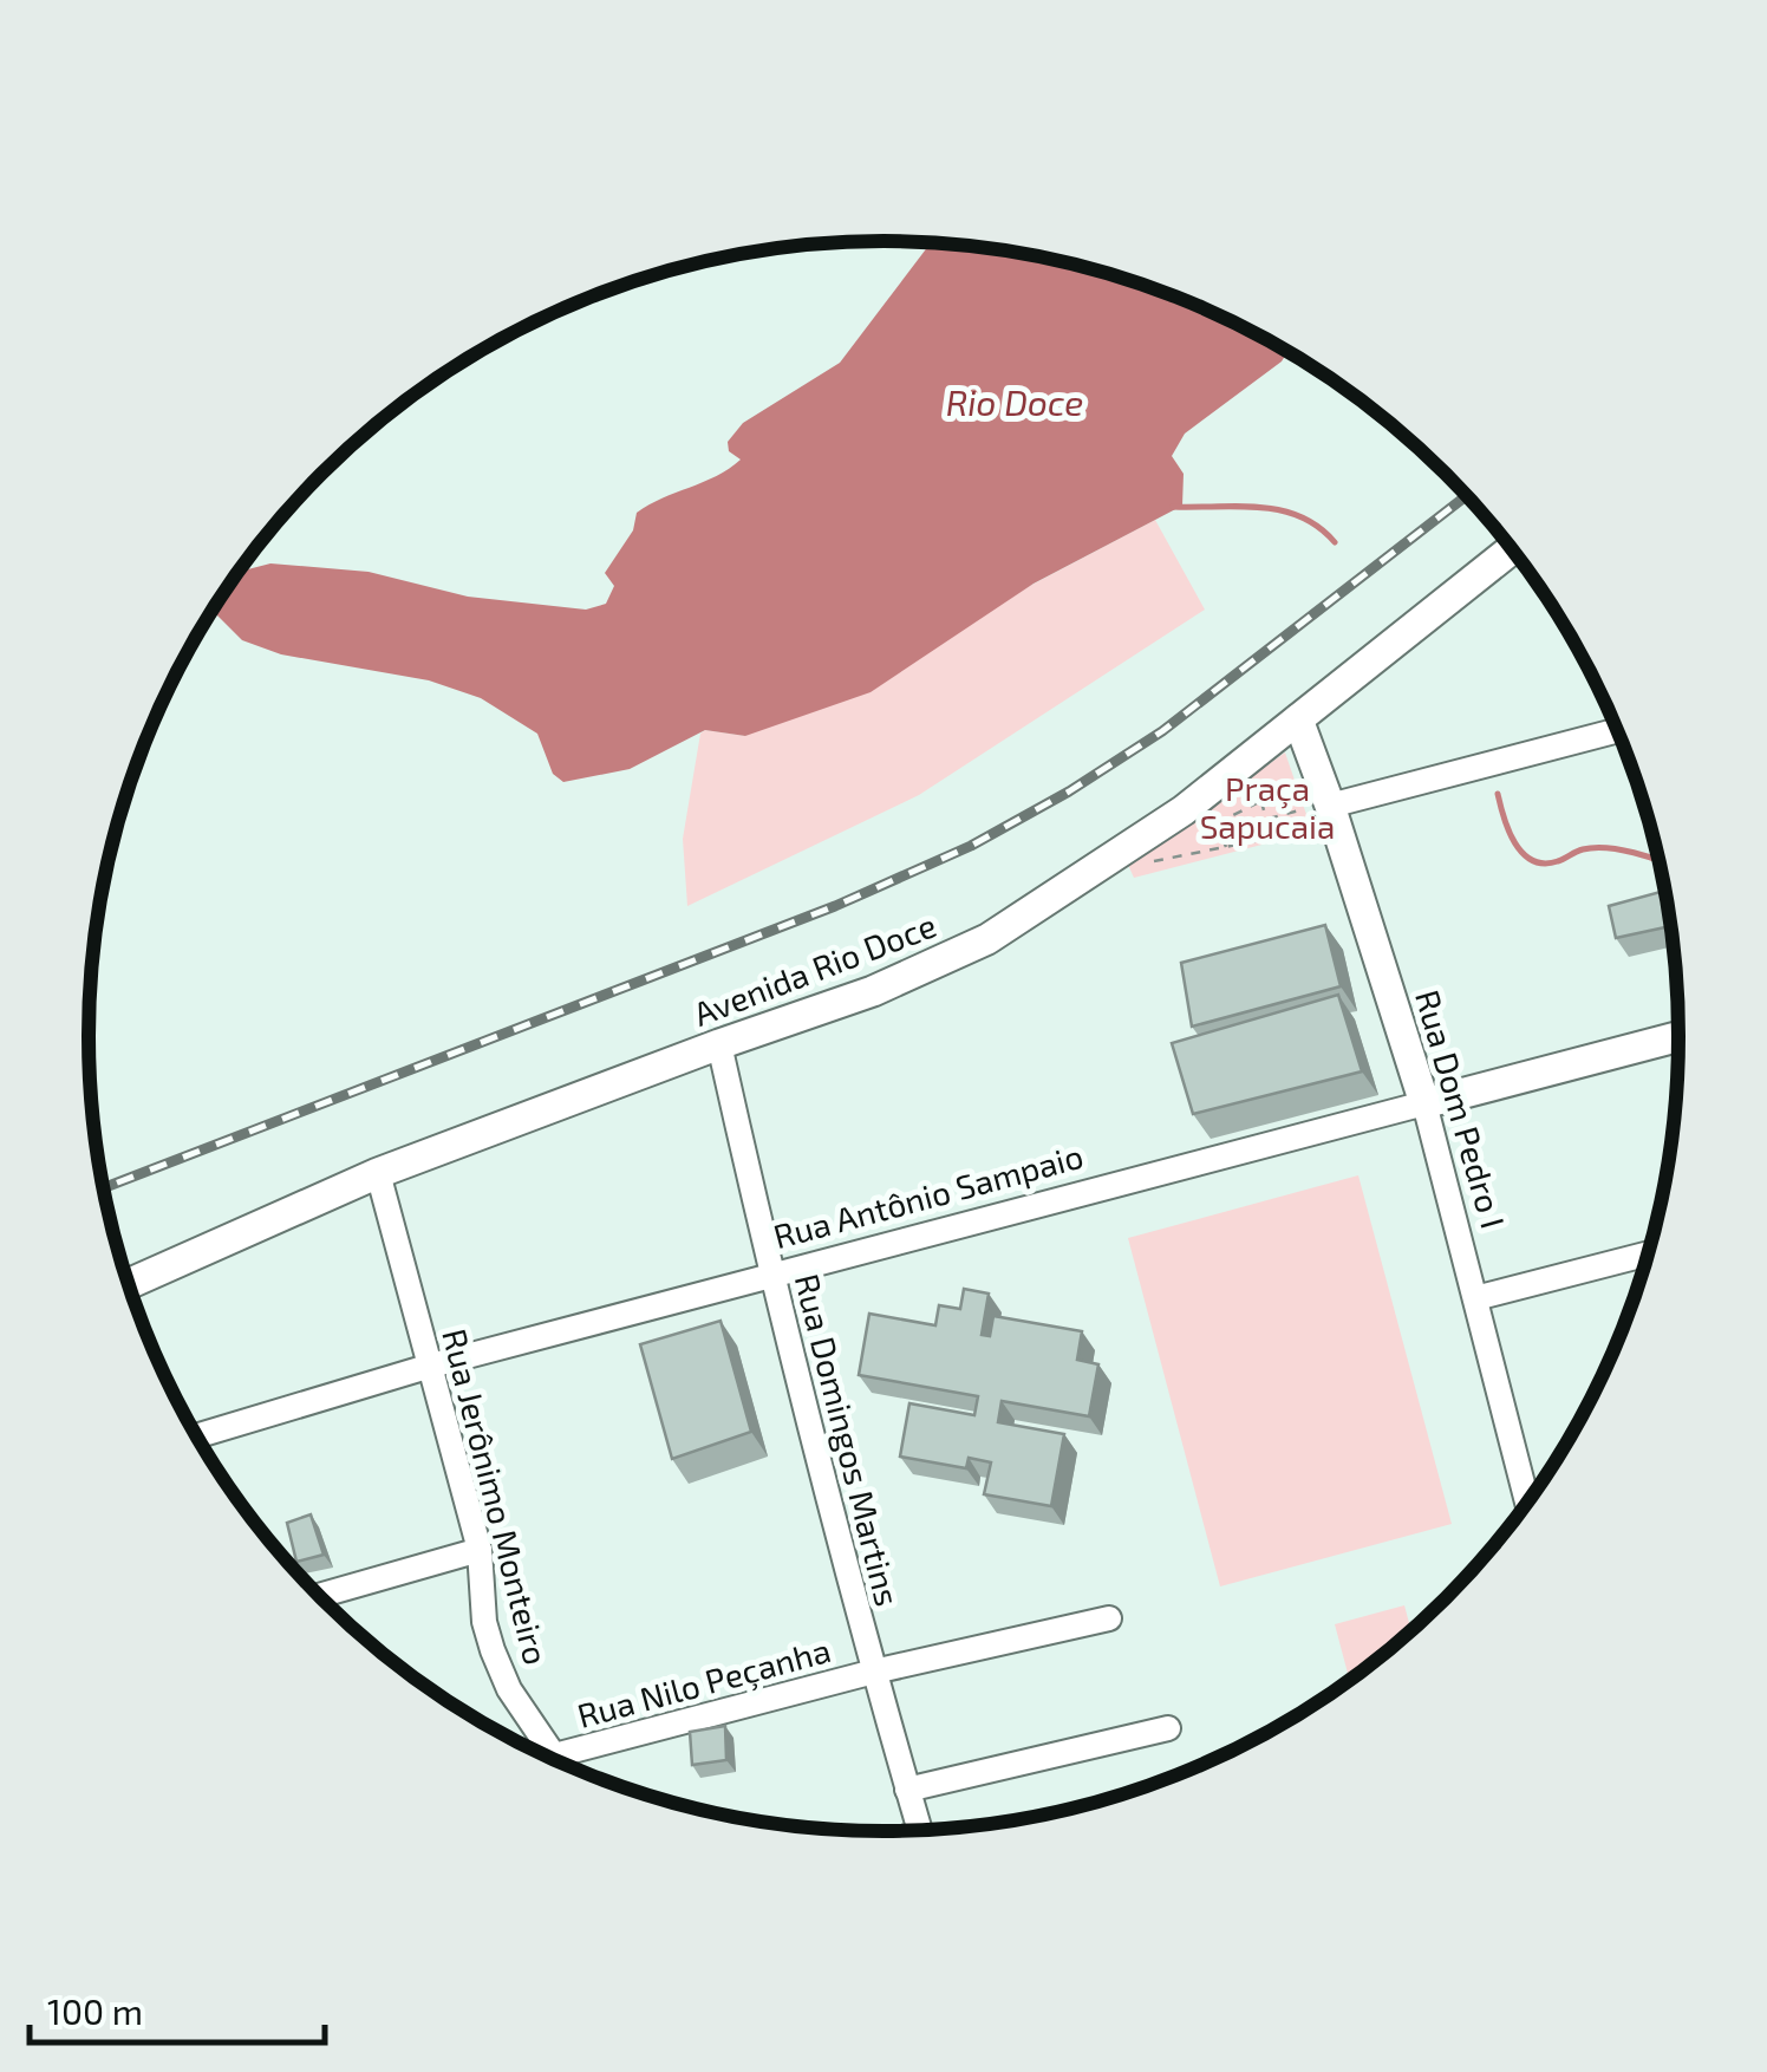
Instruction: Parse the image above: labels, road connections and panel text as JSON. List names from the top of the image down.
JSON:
{
  "streets": {
    "street": [
      "Avenida Rio Doce",
      "Rua Dom Pedro I",
      "Rua Antônio Sampaio",
      "Rua Domingos Martins",
      "Rua Jerônimo Monteiro",
      "Rua Nilo Peçanha"
    ]
  },
  "crossings": [
    ["Avenida Rio Doce", "Rua Dom Pedro I"],
    ["Avenida Rio Doce", "Rua Domingos Martins"],
    ["Avenida Rio Doce", "Rua Jerônimo Monteiro"],
    ["Rua Dom Pedro I", "Rua Antônio Sampaio"],
    ["Rua Antônio Sampaio", "Rua Domingos Martins"],
    ["Rua Antônio Sampaio", "Rua Jerônimo Monteiro"],
    ["Rua Domingos Martins", "Rua Nilo Peçanha"]
  ],
  "water": ["Rio Doce"],
  "parks": ["Praça Sapucaia"],
  "scale_bar": "100 m"
}
